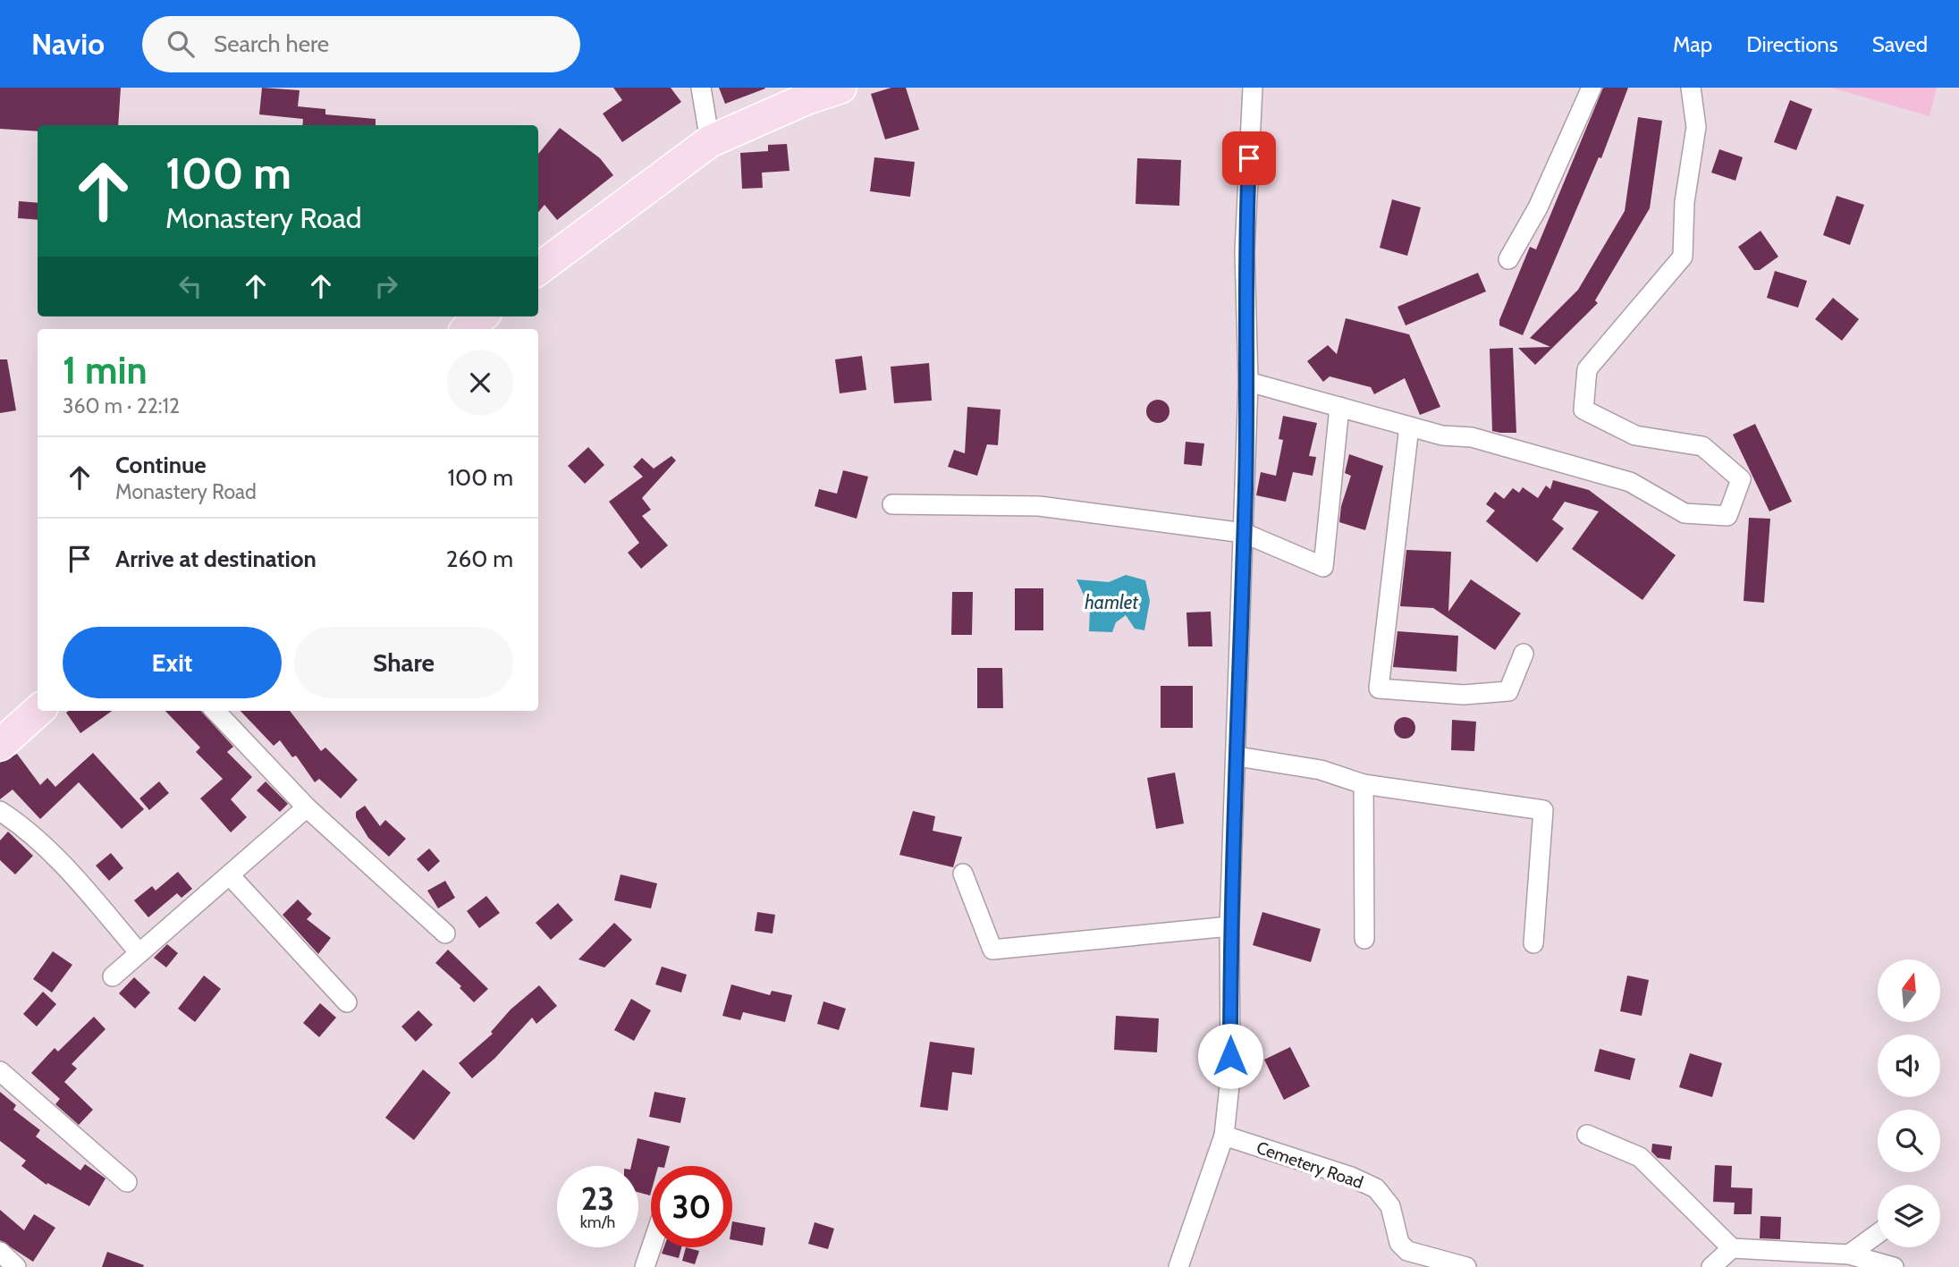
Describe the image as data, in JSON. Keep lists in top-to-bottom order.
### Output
{
  "streets": {
    "street": ["Cemetery Road"]
  },
  "water": ["hamlet"],
  "north": "top",
  "page": {
    "header": "Navio",
    "search": "Search here",
    "nav": ["Map", "Directions", "Saved"],
    "turn": ["100 m", "Monastery Road"],
    "heading": ["1 min", "360 m · 22:12"],
    "list": [
      {
        "name": "Continue",
        "note": "Monastery Road",
        "value": "100 m"
      },
      {
        "name": "Arrive at destination",
        "value": "260 m"
      }
    ],
    "buttons": ["Exit", "Share"],
    "speed": "23 km/h",
    "limit": "30"
  }
}
